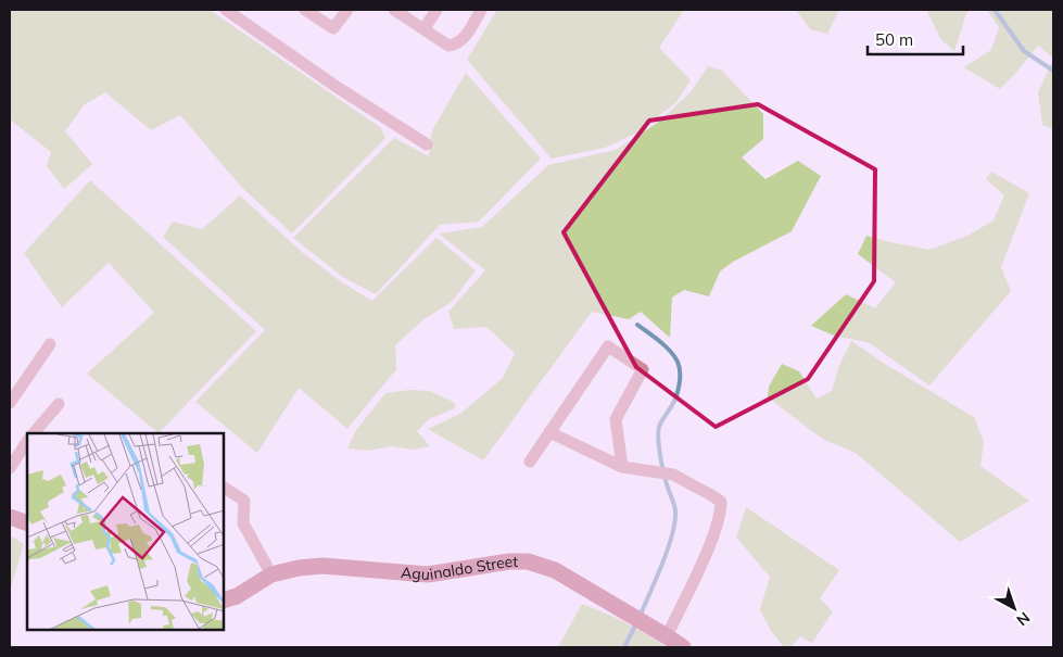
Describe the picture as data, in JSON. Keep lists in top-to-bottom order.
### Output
{
  "streets": {
    "street": ["Aguinaldo Street"]
  },
  "scale_bar": "50 m",
  "north": "bottom right"
}
